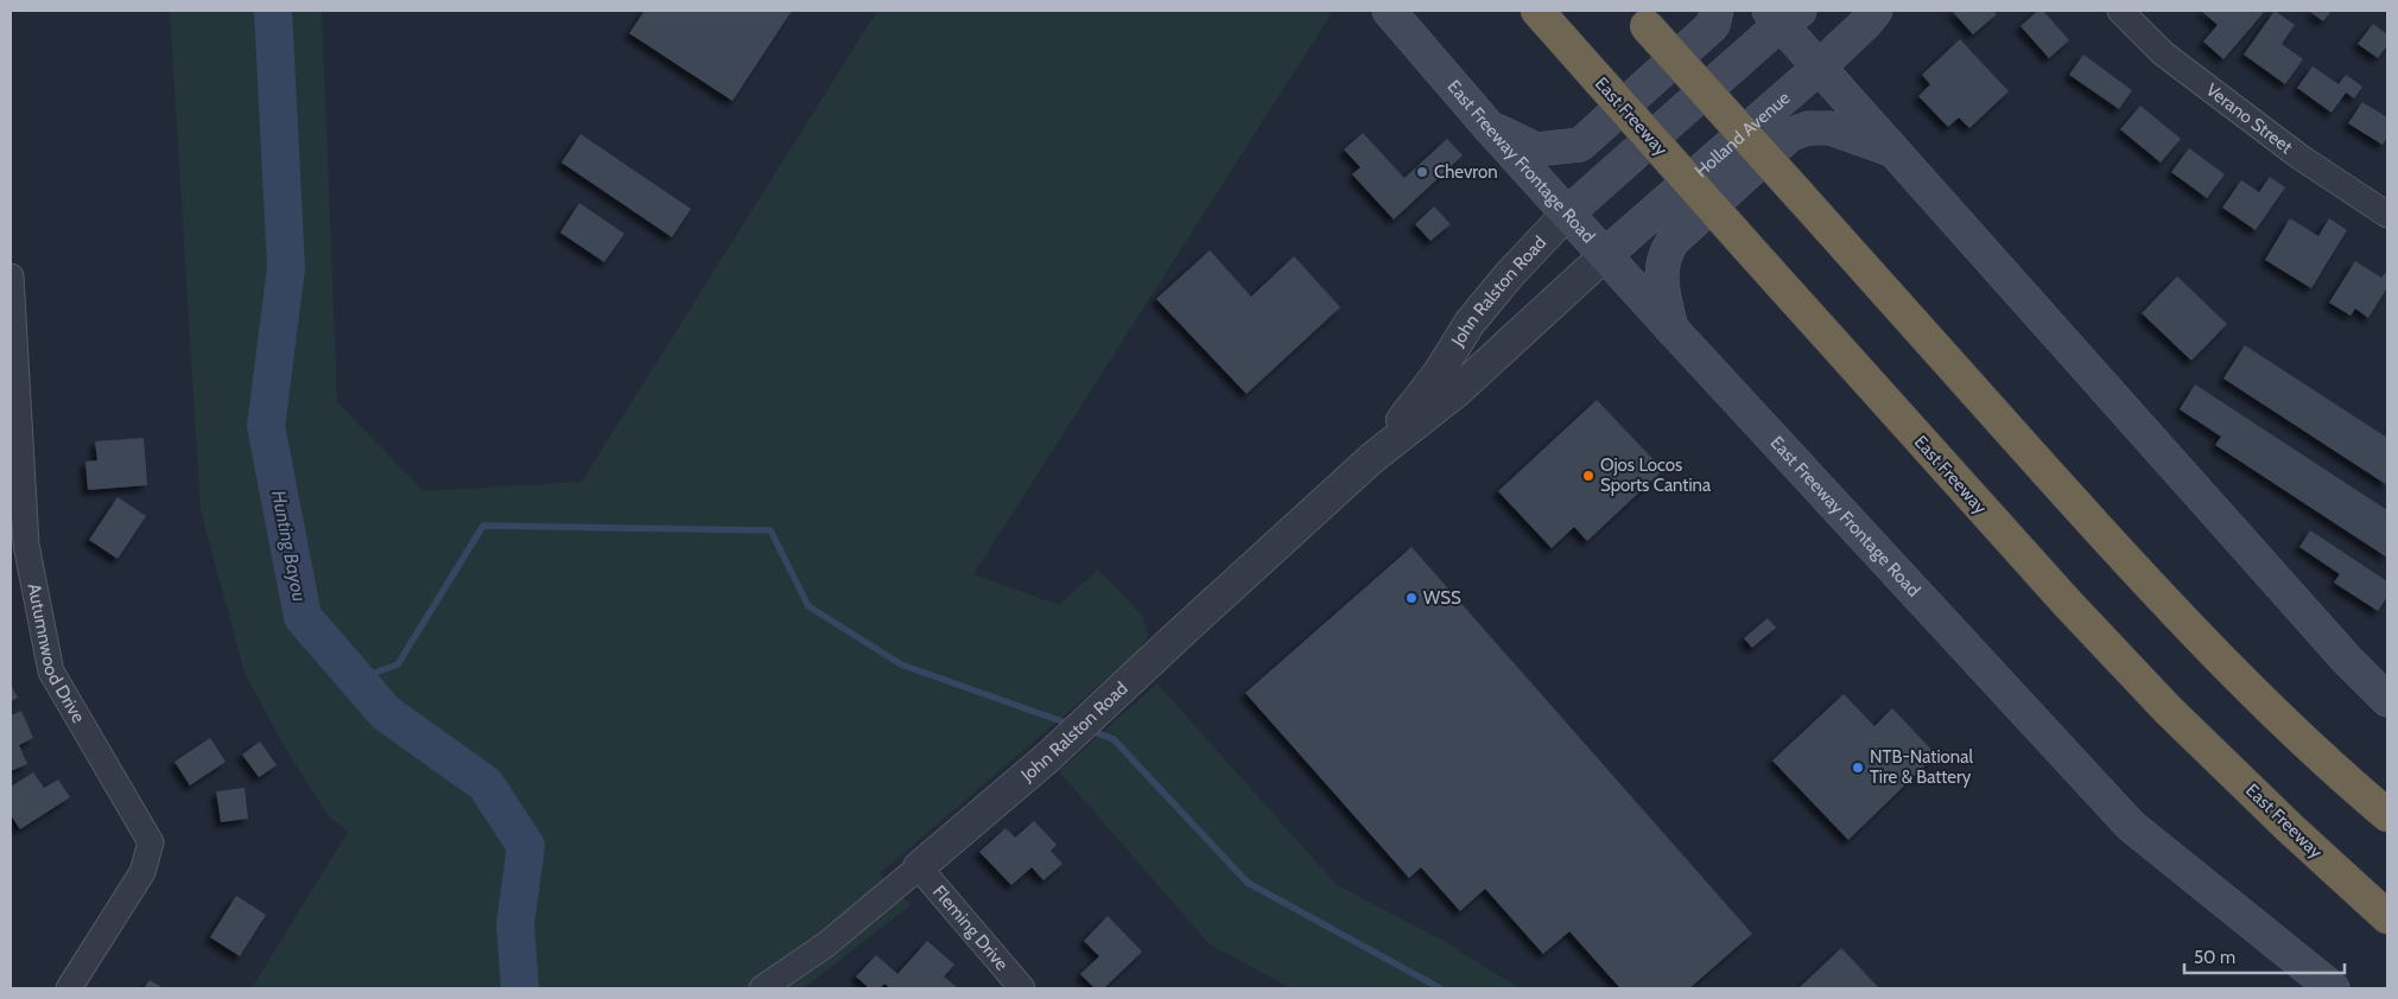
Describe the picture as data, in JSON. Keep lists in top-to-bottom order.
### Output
{
  "streets": {
    "highway": ["East Freeway"],
    "main road": ["Holland Avenue", "East Freeway Frontage Road", "John Ralston Road"],
    "street": ["Verano Street", "Autumnwood Drive", "Fleming Drive"]
  },
  "crossings": [
    ["Holland Avenue", "East Freeway Frontage Road"],
    ["Holland Avenue", "John Ralston Road"],
    ["East Freeway Frontage Road", "John Ralston Road"],
    ["John Ralston Road", "Fleming Drive"]
  ],
  "water": ["Hunting Bayou"],
  "places": [
    "Chevron",
    "Ojos Locos Sports Cantina",
    "WSS",
    "NTB-National Tire & Battery"
  ],
  "scale_bar": "50 m"
}
